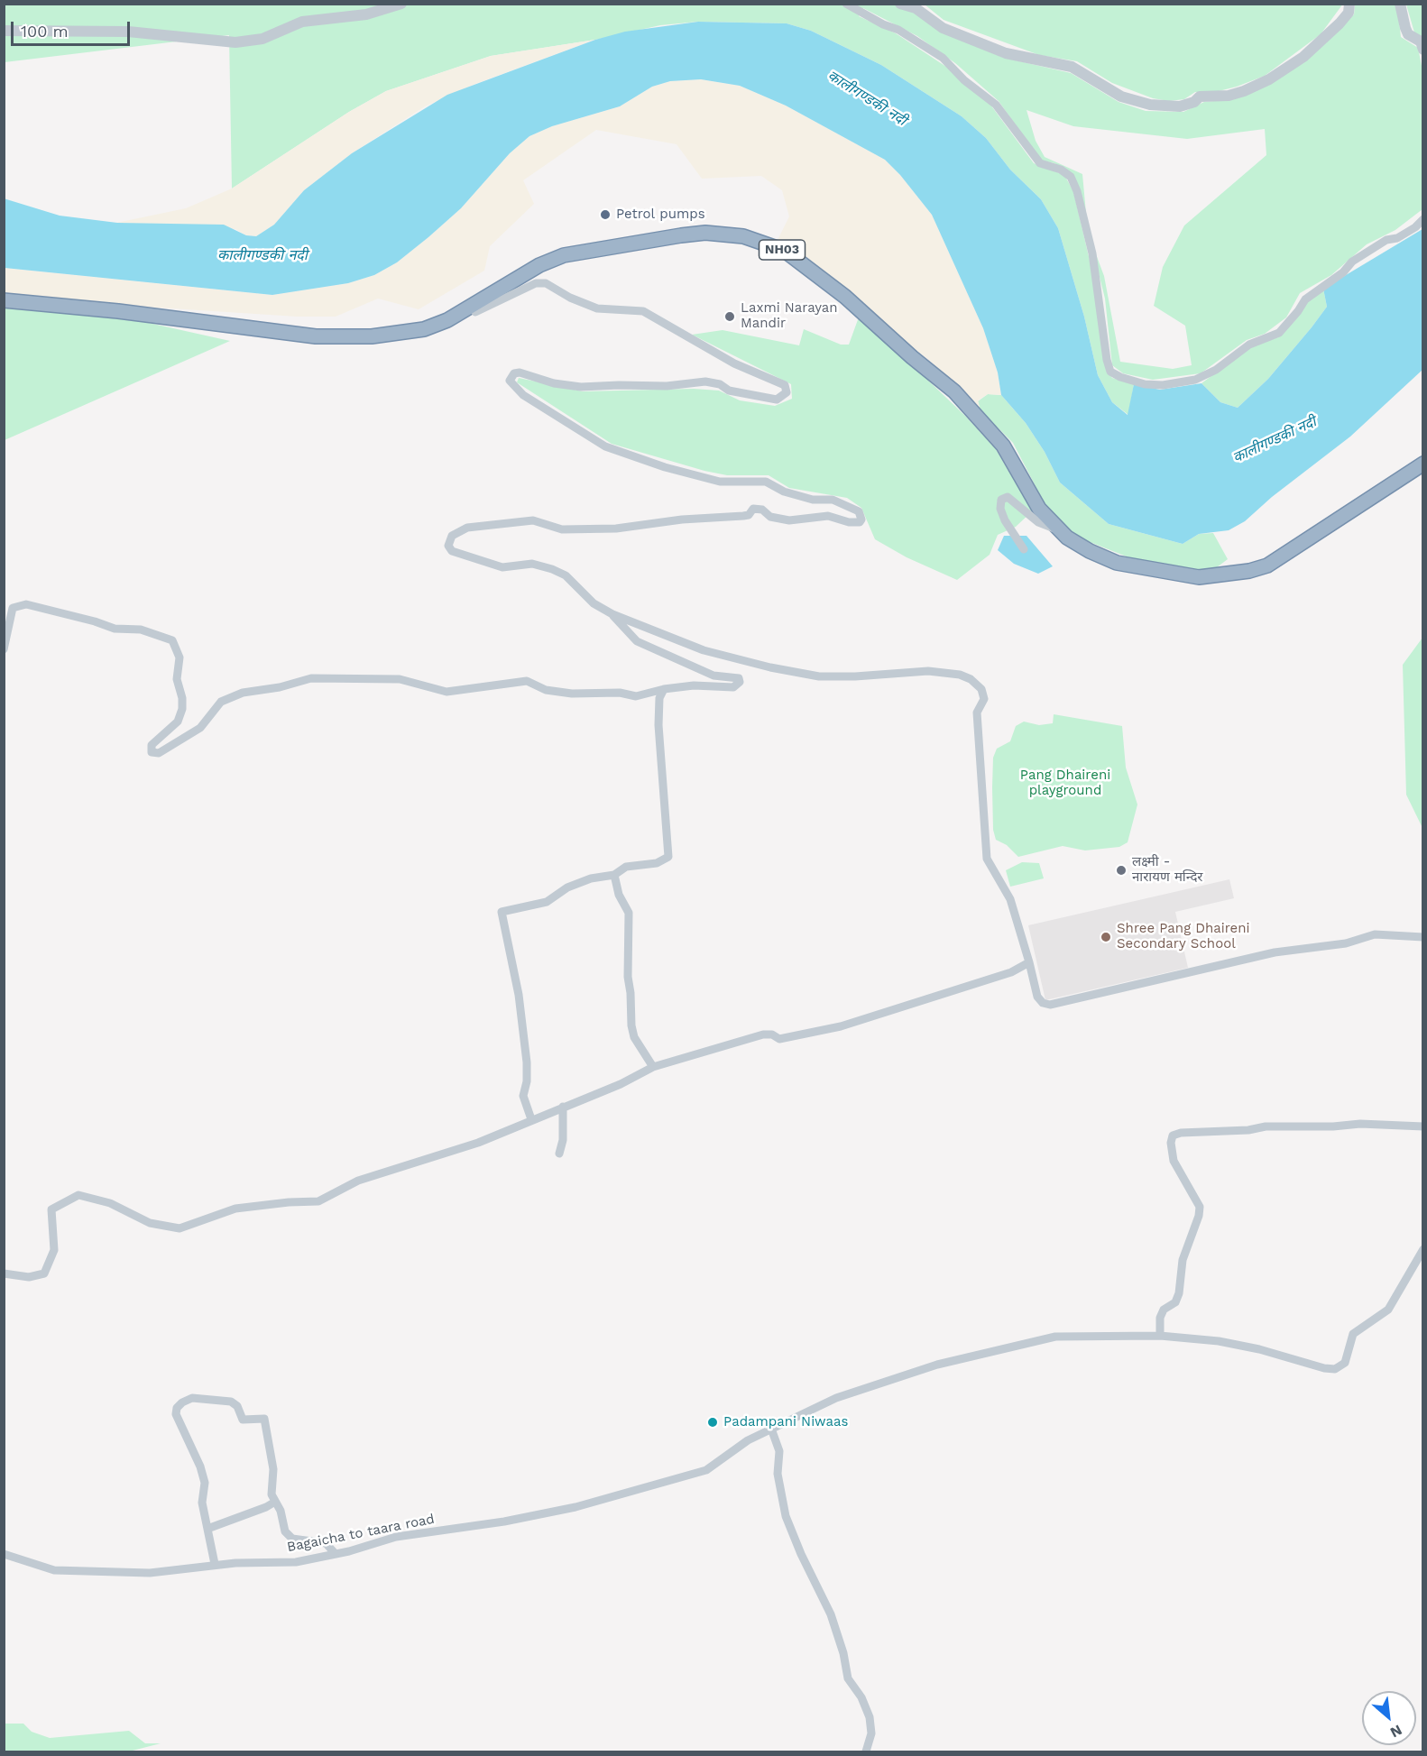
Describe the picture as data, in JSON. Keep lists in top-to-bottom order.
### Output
{
  "streets": {
    "highway": ["NH03"],
    "street": ["Bagaicha to taara road"]
  },
  "water": ["कालीगण्डकी नदी"],
  "parks": ["Pang Dhaireni playground"],
  "places": [
    "Petrol pumps",
    "Laxmi Narayan Mandir",
    "लक्ष्मी - नारायण मन्दिर",
    "Shree Pang Dhaireni Secondary School",
    "Padampani Niwaas"
  ],
  "scale_bar": "100 m",
  "north": "bottom right"
}
